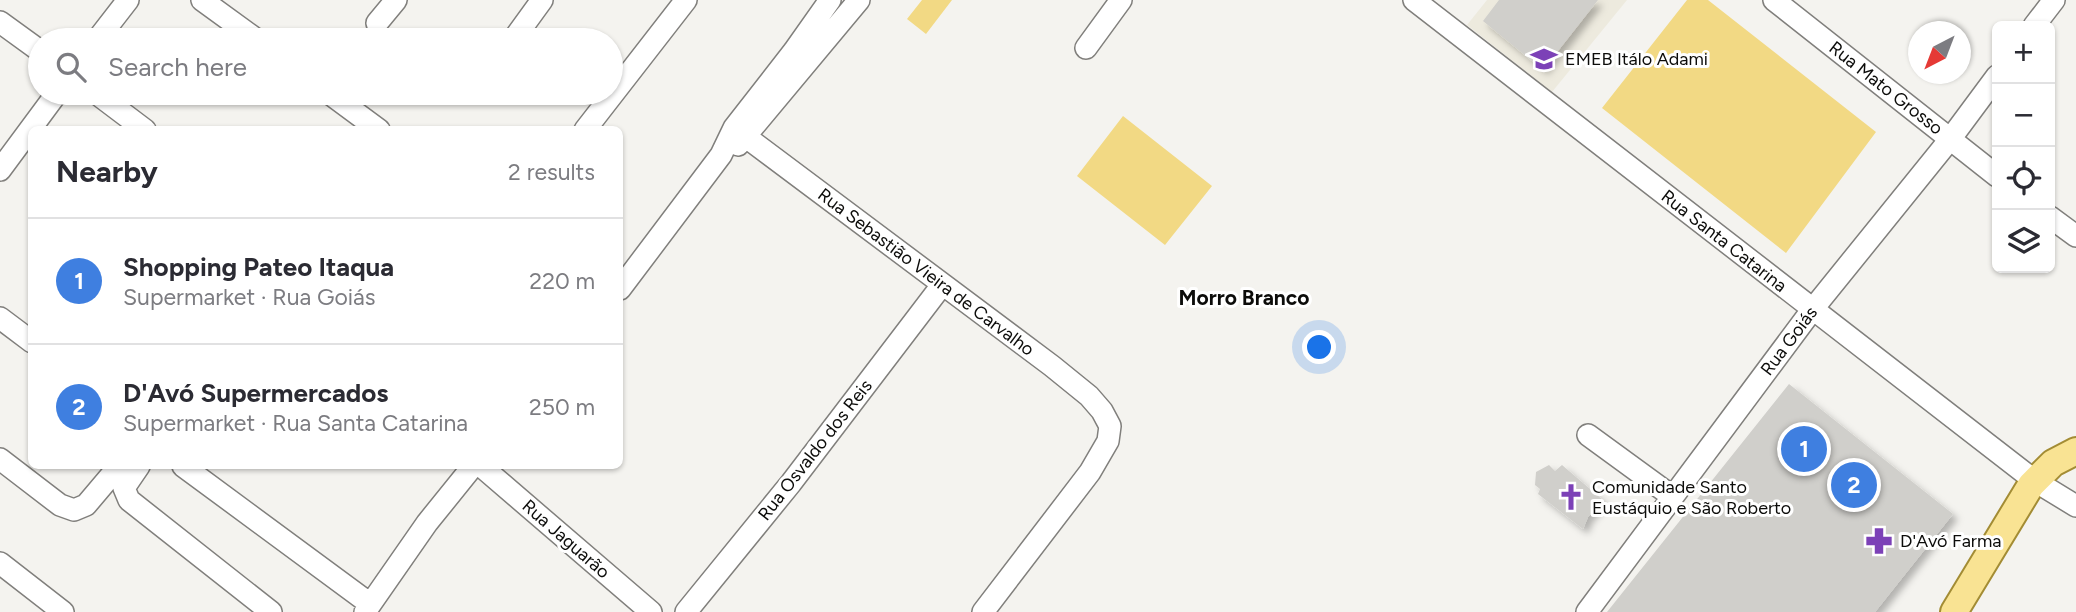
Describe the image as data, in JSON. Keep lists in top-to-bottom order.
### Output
{
  "streets": {
    "street": [
      "Rua Mato Grosso",
      "Rua Santa Catarina",
      "Rua Sebastião Vieira de Carvalho",
      "Rua Goiás",
      "Rua Osvaldo dos Reis",
      "Rua Jaguarão"
    ]
  },
  "crossings": [
    ["Rua Mato Grosso", "Rua Goiás"],
    ["Rua Santa Catarina", "Rua Goiás"],
    ["Rua Sebastião Vieira de Carvalho", "Rua Osvaldo dos Reis"]
  ],
  "districts": ["Morro Branco"],
  "places": {
    "school or university": ["EMEB Itálo Adami"],
    "church": ["Comunidade Santo Eustáquio e São Roberto"],
    "pharmacy": ["D'Avó Farma"]
  },
  "north": "bottom left",
  "page": {
    "map_buttons": ["+", "−"],
    "search": "Search here",
    "heading": ["Nearby", "2 results"],
    "list": [
      {
        "mark": "1",
        "name": "Shopping Pateo Itaqua",
        "note": "Supermarket · Rua Goiás",
        "value": "220 m"
      },
      {
        "mark": "2",
        "name": "D'Avó Supermercados",
        "note": "Supermarket · Rua Santa Catarina",
        "value": "250 m"
      }
    ],
    "pins": ["1", "2"]
  }
}
